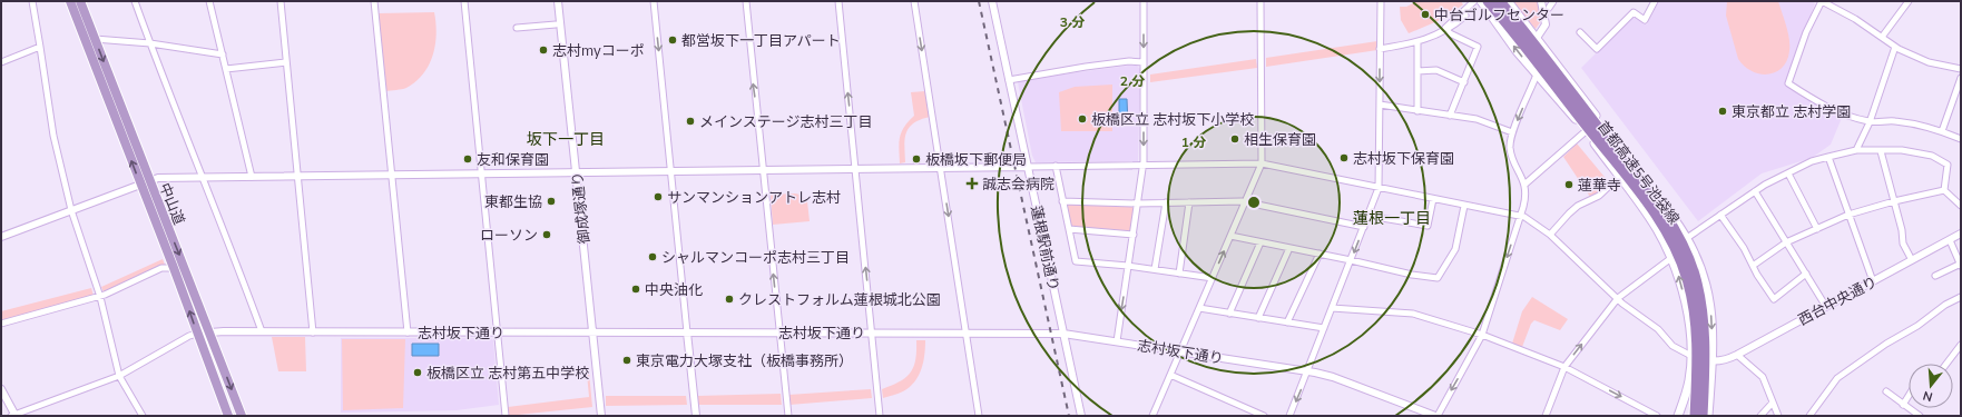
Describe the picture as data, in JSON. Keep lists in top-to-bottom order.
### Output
{
  "streets": {
    "highway": ["首都高速5号池袋線", "中山道"],
    "street": [
      "御成塚通り",
      "蓮根駅前通り",
      "西台中央通り",
      "志村坂下通り"
    ]
  },
  "crossings": [
    ["中山道", "志村坂下通り"],
    ["御成塚通り", "志村坂下通り"],
    ["蓮根駅前通り", "志村坂下通り"]
  ],
  "districts": ["坂下一丁目", "蓮根一丁目"],
  "places": {
    "other": [
      "中台ゴルフセンター",
      "都営坂下一丁目アパート",
      "志村myコーポ",
      "東京都立 志村学園",
      "板橋区立 志村坂下小学校",
      "メインステージ志村三丁目",
      "相生保育園",
      "志村坂下保育園",
      "友和保育園",
      "板橋坂下郵便局",
      "蓮華寺",
      "サンマンションアトレ志村",
      "東都生協",
      "ローソン",
      "シャルマンコーポ志村三丁目",
      "中央油化",
      "クレストフォルム蓮根城北公園",
      "東京電力大塚支社（板橋事務所）",
      "板橋区立 志村第五中学校"
    ],
    "health": ["誠志会病院"]
  },
  "north": "bottom",
  "rings": ["3 分", "2 分", "1 分"]
}
